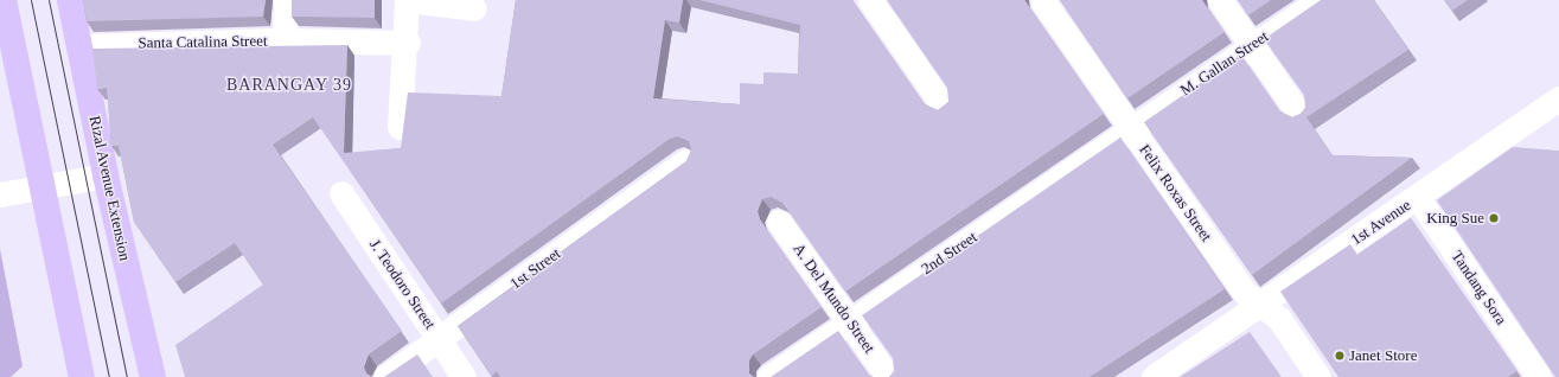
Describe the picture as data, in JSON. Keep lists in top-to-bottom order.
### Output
{
  "streets": {
    "main road": ["Rizal Avenue Extension"],
    "street": [
      "Santa Catalina Street",
      "M. Gallan Street",
      "Felix Roxas Street",
      "1st Avenue",
      "2nd Street",
      "1st Street",
      "J. Teodoro Street",
      "Tandang Sora",
      "A. Del Mundo Street"
    ]
  },
  "crossings": [
    ["Santa Catalina Street", "Rizal Avenue Extension"],
    ["M. Gallan Street", "Felix Roxas Street"],
    ["M. Gallan Street", "2nd Street"],
    ["Felix Roxas Street", "1st Avenue"],
    ["Felix Roxas Street", "2nd Street"],
    ["1st Avenue", "Tandang Sora"],
    ["2nd Street", "A. Del Mundo Street"],
    ["1st Street", "J. Teodoro Street"]
  ],
  "districts": ["BARANGAY 39"],
  "places": ["King Sue", "Janet Store"]
}
